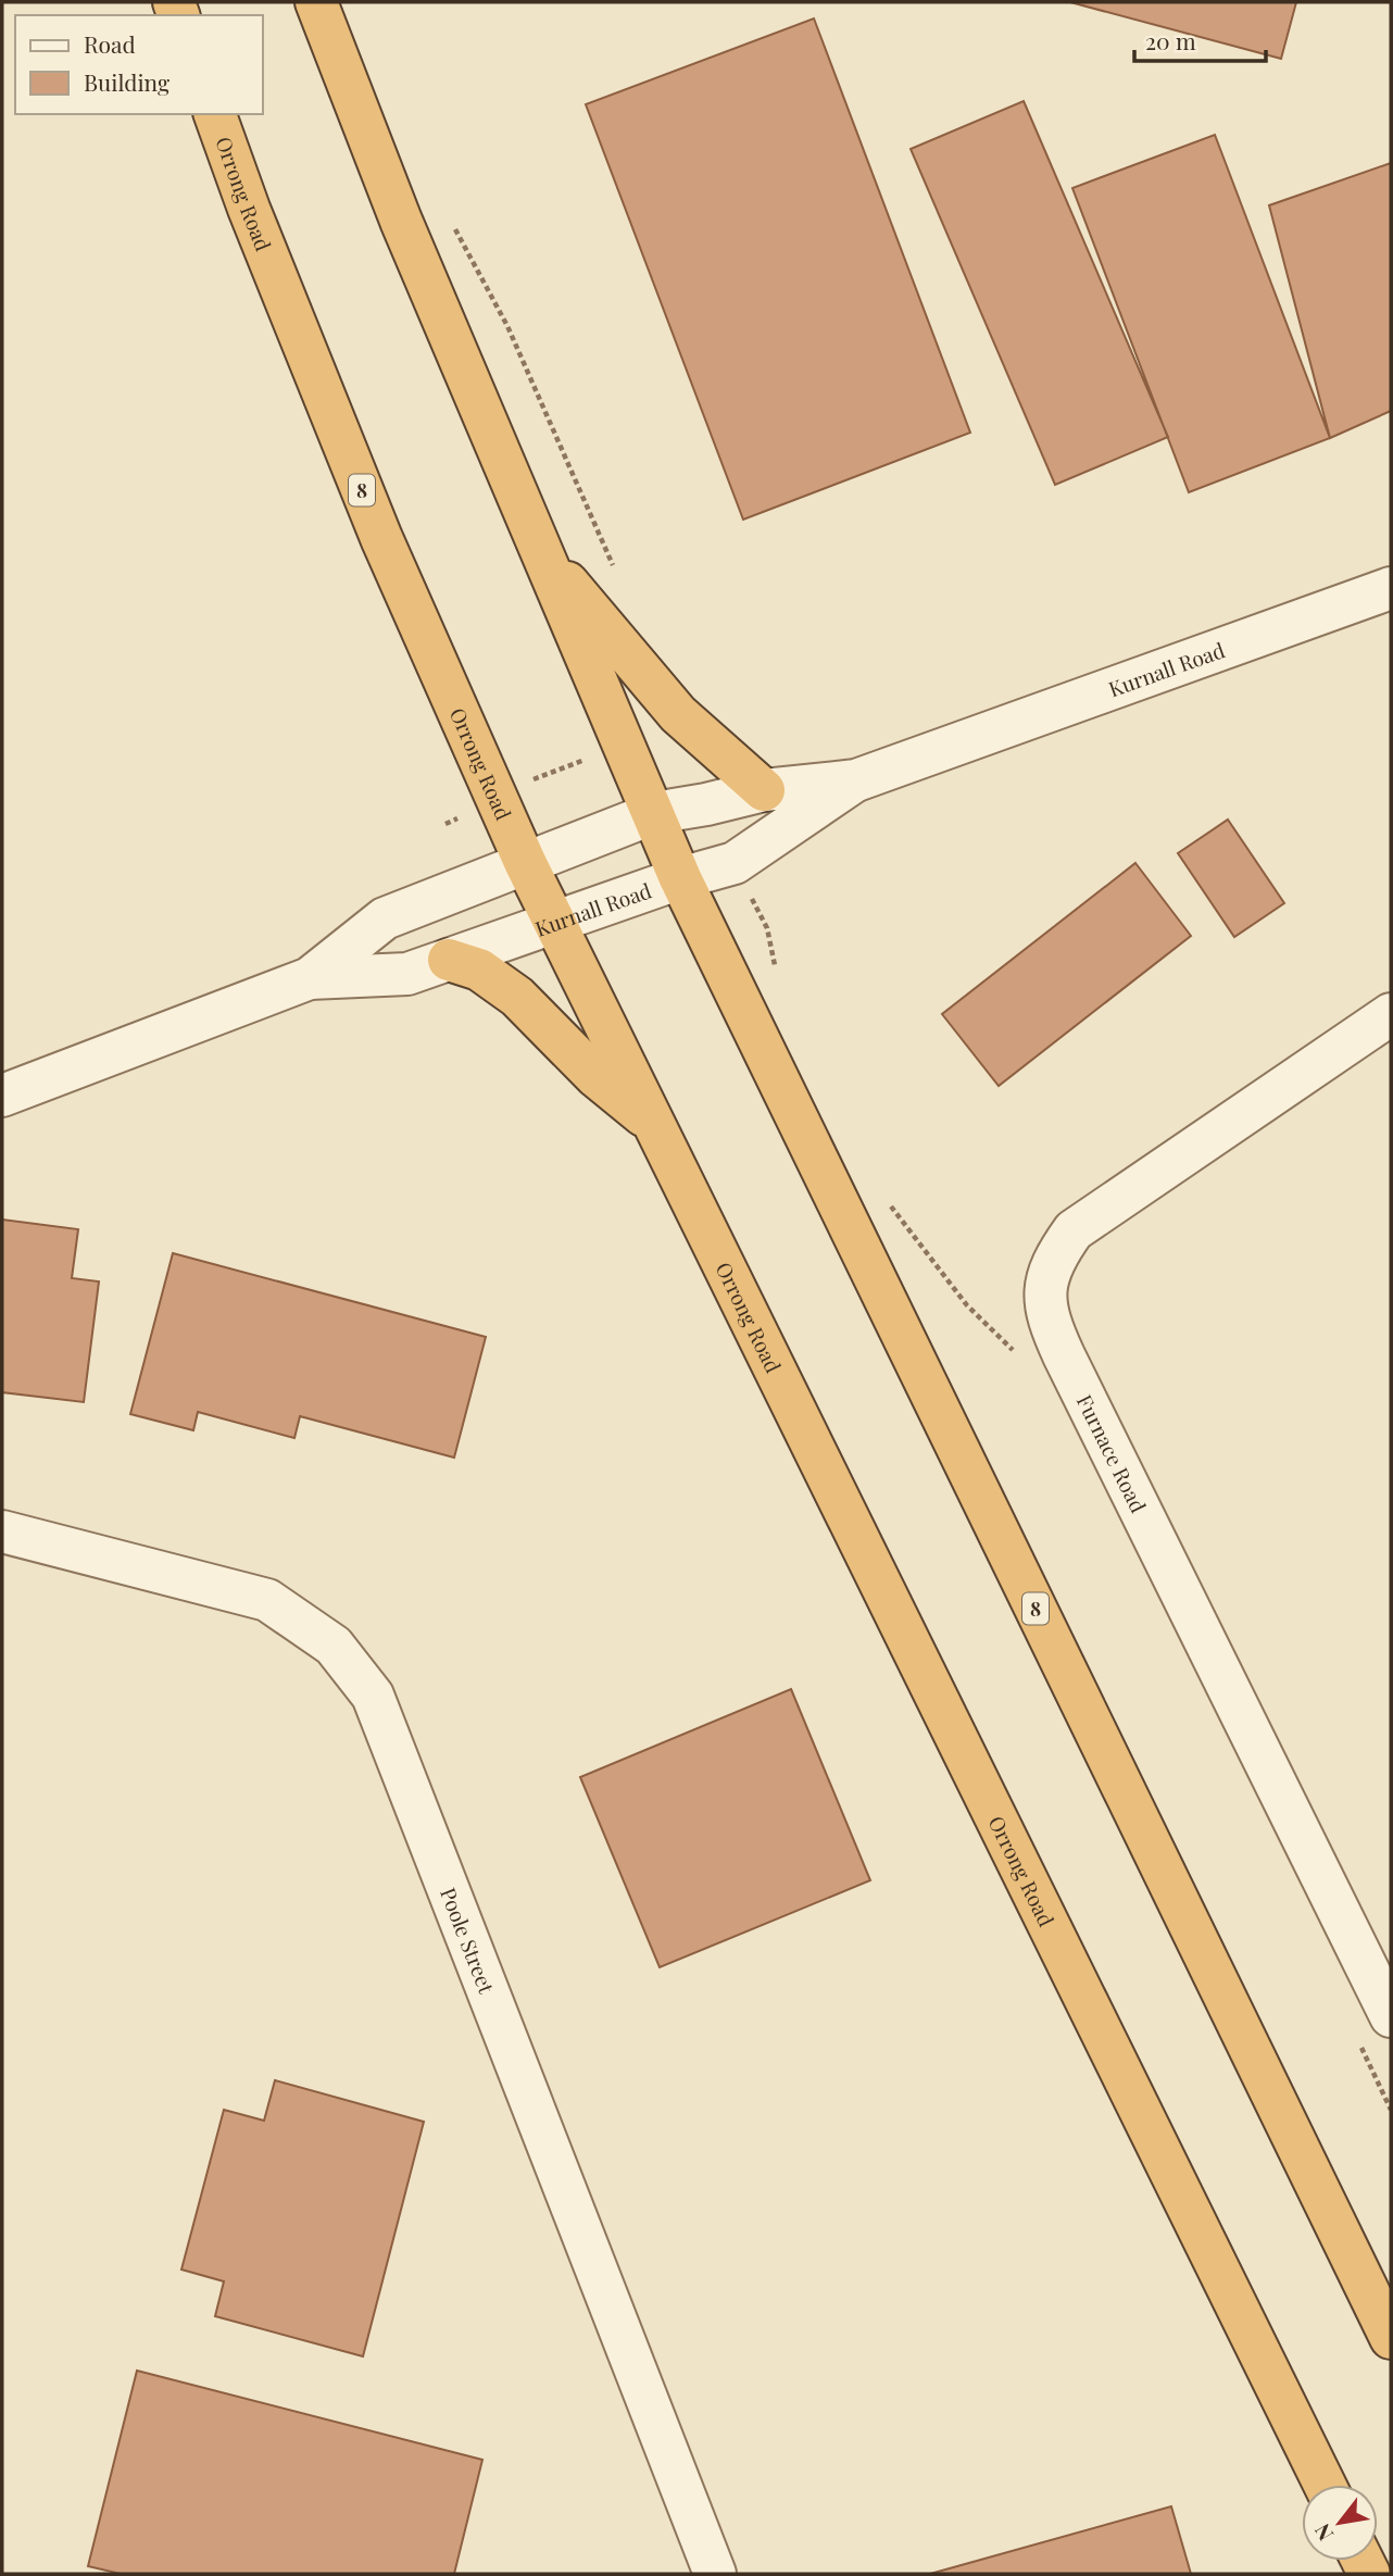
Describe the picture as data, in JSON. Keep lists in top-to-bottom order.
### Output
{
  "streets": {
    "highway": ["Orrong Road", "8"],
    "street": ["Kurnall Road", "Furnace Road", "Poole Street"]
  },
  "crossings": [
    ["Orrong Road", "Kurnall Road"],
    ["8", "Kurnall Road"]
  ],
  "legend": ["Road", "Building"],
  "scale_bar": "20 m",
  "north": "bottom left"
}
